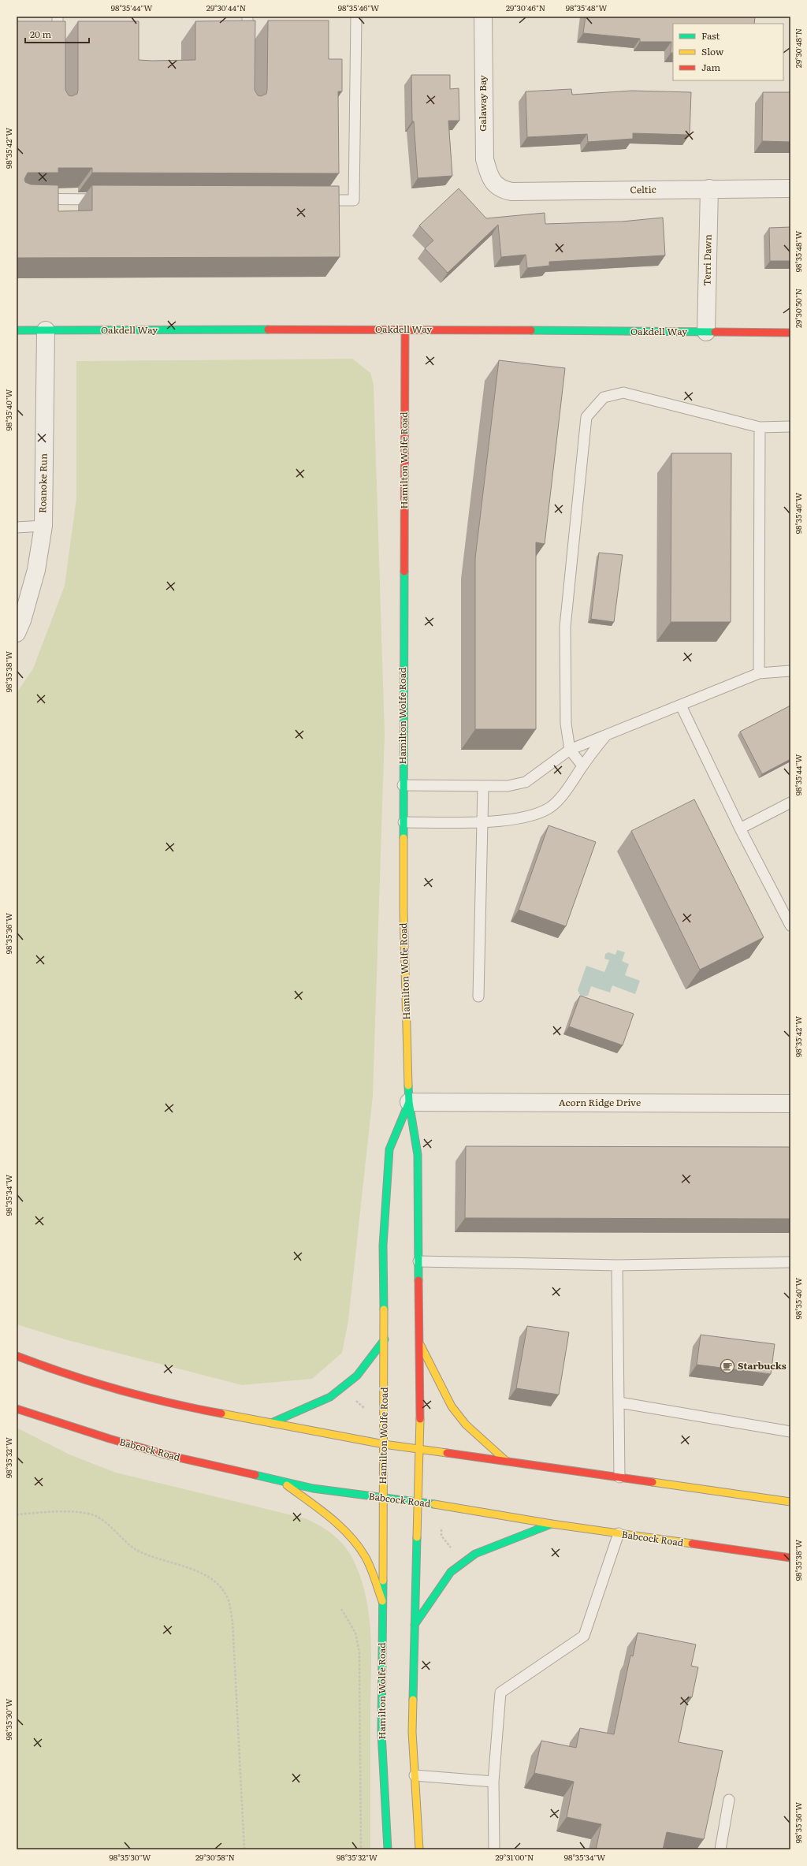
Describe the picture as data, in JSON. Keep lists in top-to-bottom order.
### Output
{
  "streets": {
    "street": [
      "Galaway Bay",
      "Celtic",
      "Terri Dawn",
      "Oakdell Way",
      "Hamilton Wolfe Road",
      "Roanoke Run",
      "Acorn Ridge Drive",
      "Babcock Road"
    ]
  },
  "crossings": [
    ["Galaway Bay", "Celtic"],
    ["Celtic", "Terri Dawn"],
    ["Terri Dawn", "Oakdell Way"],
    ["Oakdell Way", "Hamilton Wolfe Road"],
    ["Oakdell Way", "Roanoke Run"],
    ["Hamilton Wolfe Road", "Acorn Ridge Drive"],
    ["Hamilton Wolfe Road", "Babcock Road"]
  ],
  "places": {
    "cafe": ["Starbucks"]
  },
  "legend": ["Fast", "Slow", "Jam"],
  "scale_bar": "20 m",
  "coordinates": [
    "98°35'44\"W",
    "29°30'44\"N",
    "98°35'46\"W",
    "29°30'46\"N",
    "98°35'48\"W",
    "29°30'48\"N",
    "98°35'42\"W",
    "29°30'50\"N",
    "98°35'40\"W",
    "98°35'38\"W",
    "98°35'36\"W",
    "98°35'34\"W",
    "98°35'32\"W",
    "98°35'30\"W",
    "29°30'58\"N",
    "29°31'00\"N"
  ]
}
